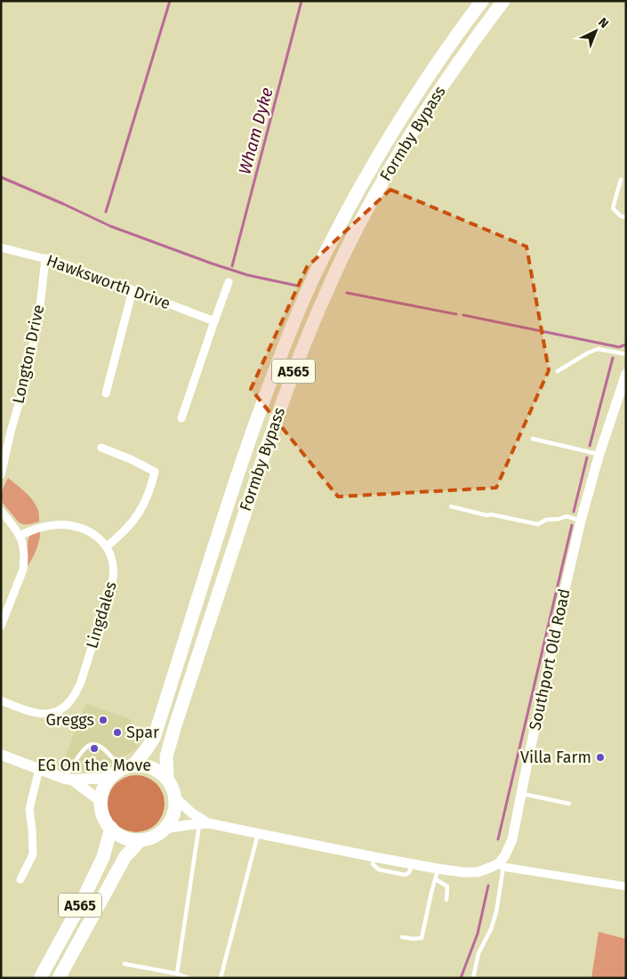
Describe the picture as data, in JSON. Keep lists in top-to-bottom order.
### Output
{
  "streets": {
    "highway": ["Formby Bypass", "A565"],
    "street": [
      "Hawksworth Drive",
      "Longton Drive",
      "Lingdales",
      "Southport Old Road"
    ]
  },
  "crossings": [
    ["Formby Bypass", "A565"],
    ["Hawksworth Drive", "Longton Drive"]
  ],
  "water": ["Wham Dyke"],
  "places": [
    "Greggs",
    "Spar",
    "EG On the Move",
    "Villa Farm"
  ],
  "north": "top right"
}
